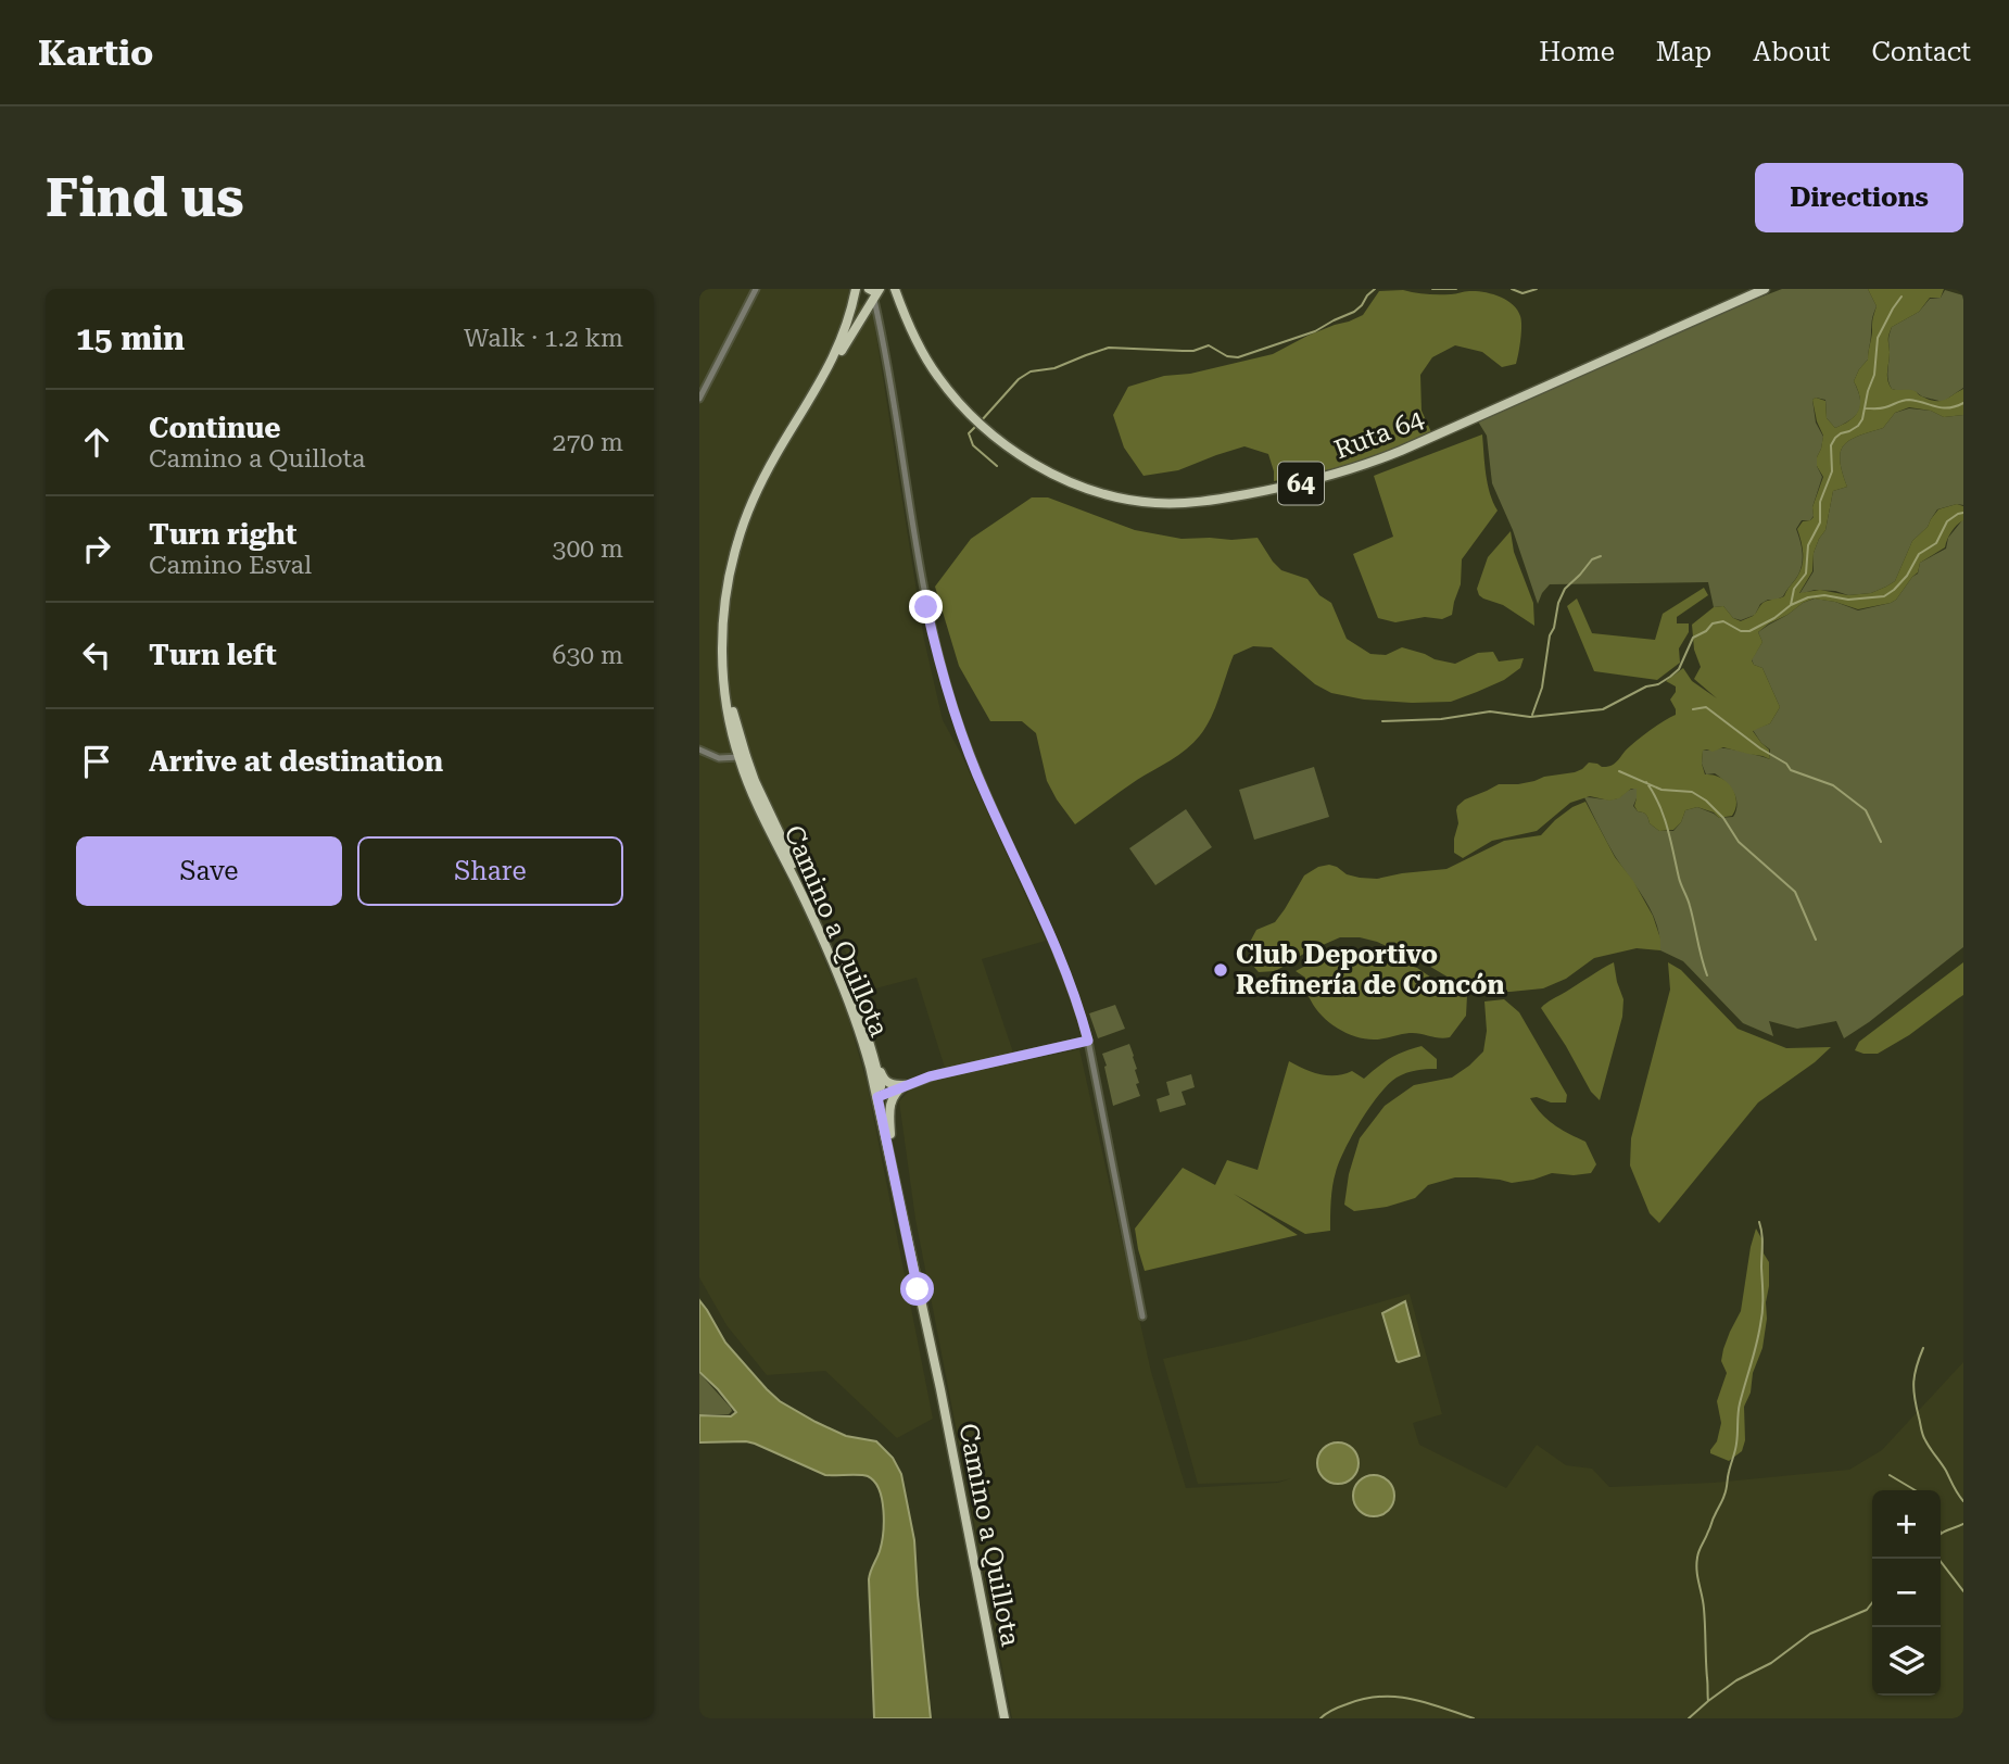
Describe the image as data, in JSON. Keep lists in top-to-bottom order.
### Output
{
  "streets": {
    "main road": ["Ruta 64", "64", "Camino a Quillota"]
  },
  "places": ["Club Deportivo Refinería de Concón"],
  "page": {
    "header": "Kartio",
    "nav": [
      "Home",
      "Map",
      "About",
      "Contact"
    ],
    "buttons": [
      "Directions",
      ["Save", "Share"]
    ],
    "title": "Find us",
    "heading": ["15 min", "Walk · 1.2 km"],
    "list": [
      ["Continue", "Camino a Quillota", "270 m"],
      ["Turn right", "Camino Esval", "300 m"],
      ["Turn left", "630 m"],
      "Arrive at destination"
    ],
    "map_buttons": ["+", "−"]
  }
}
